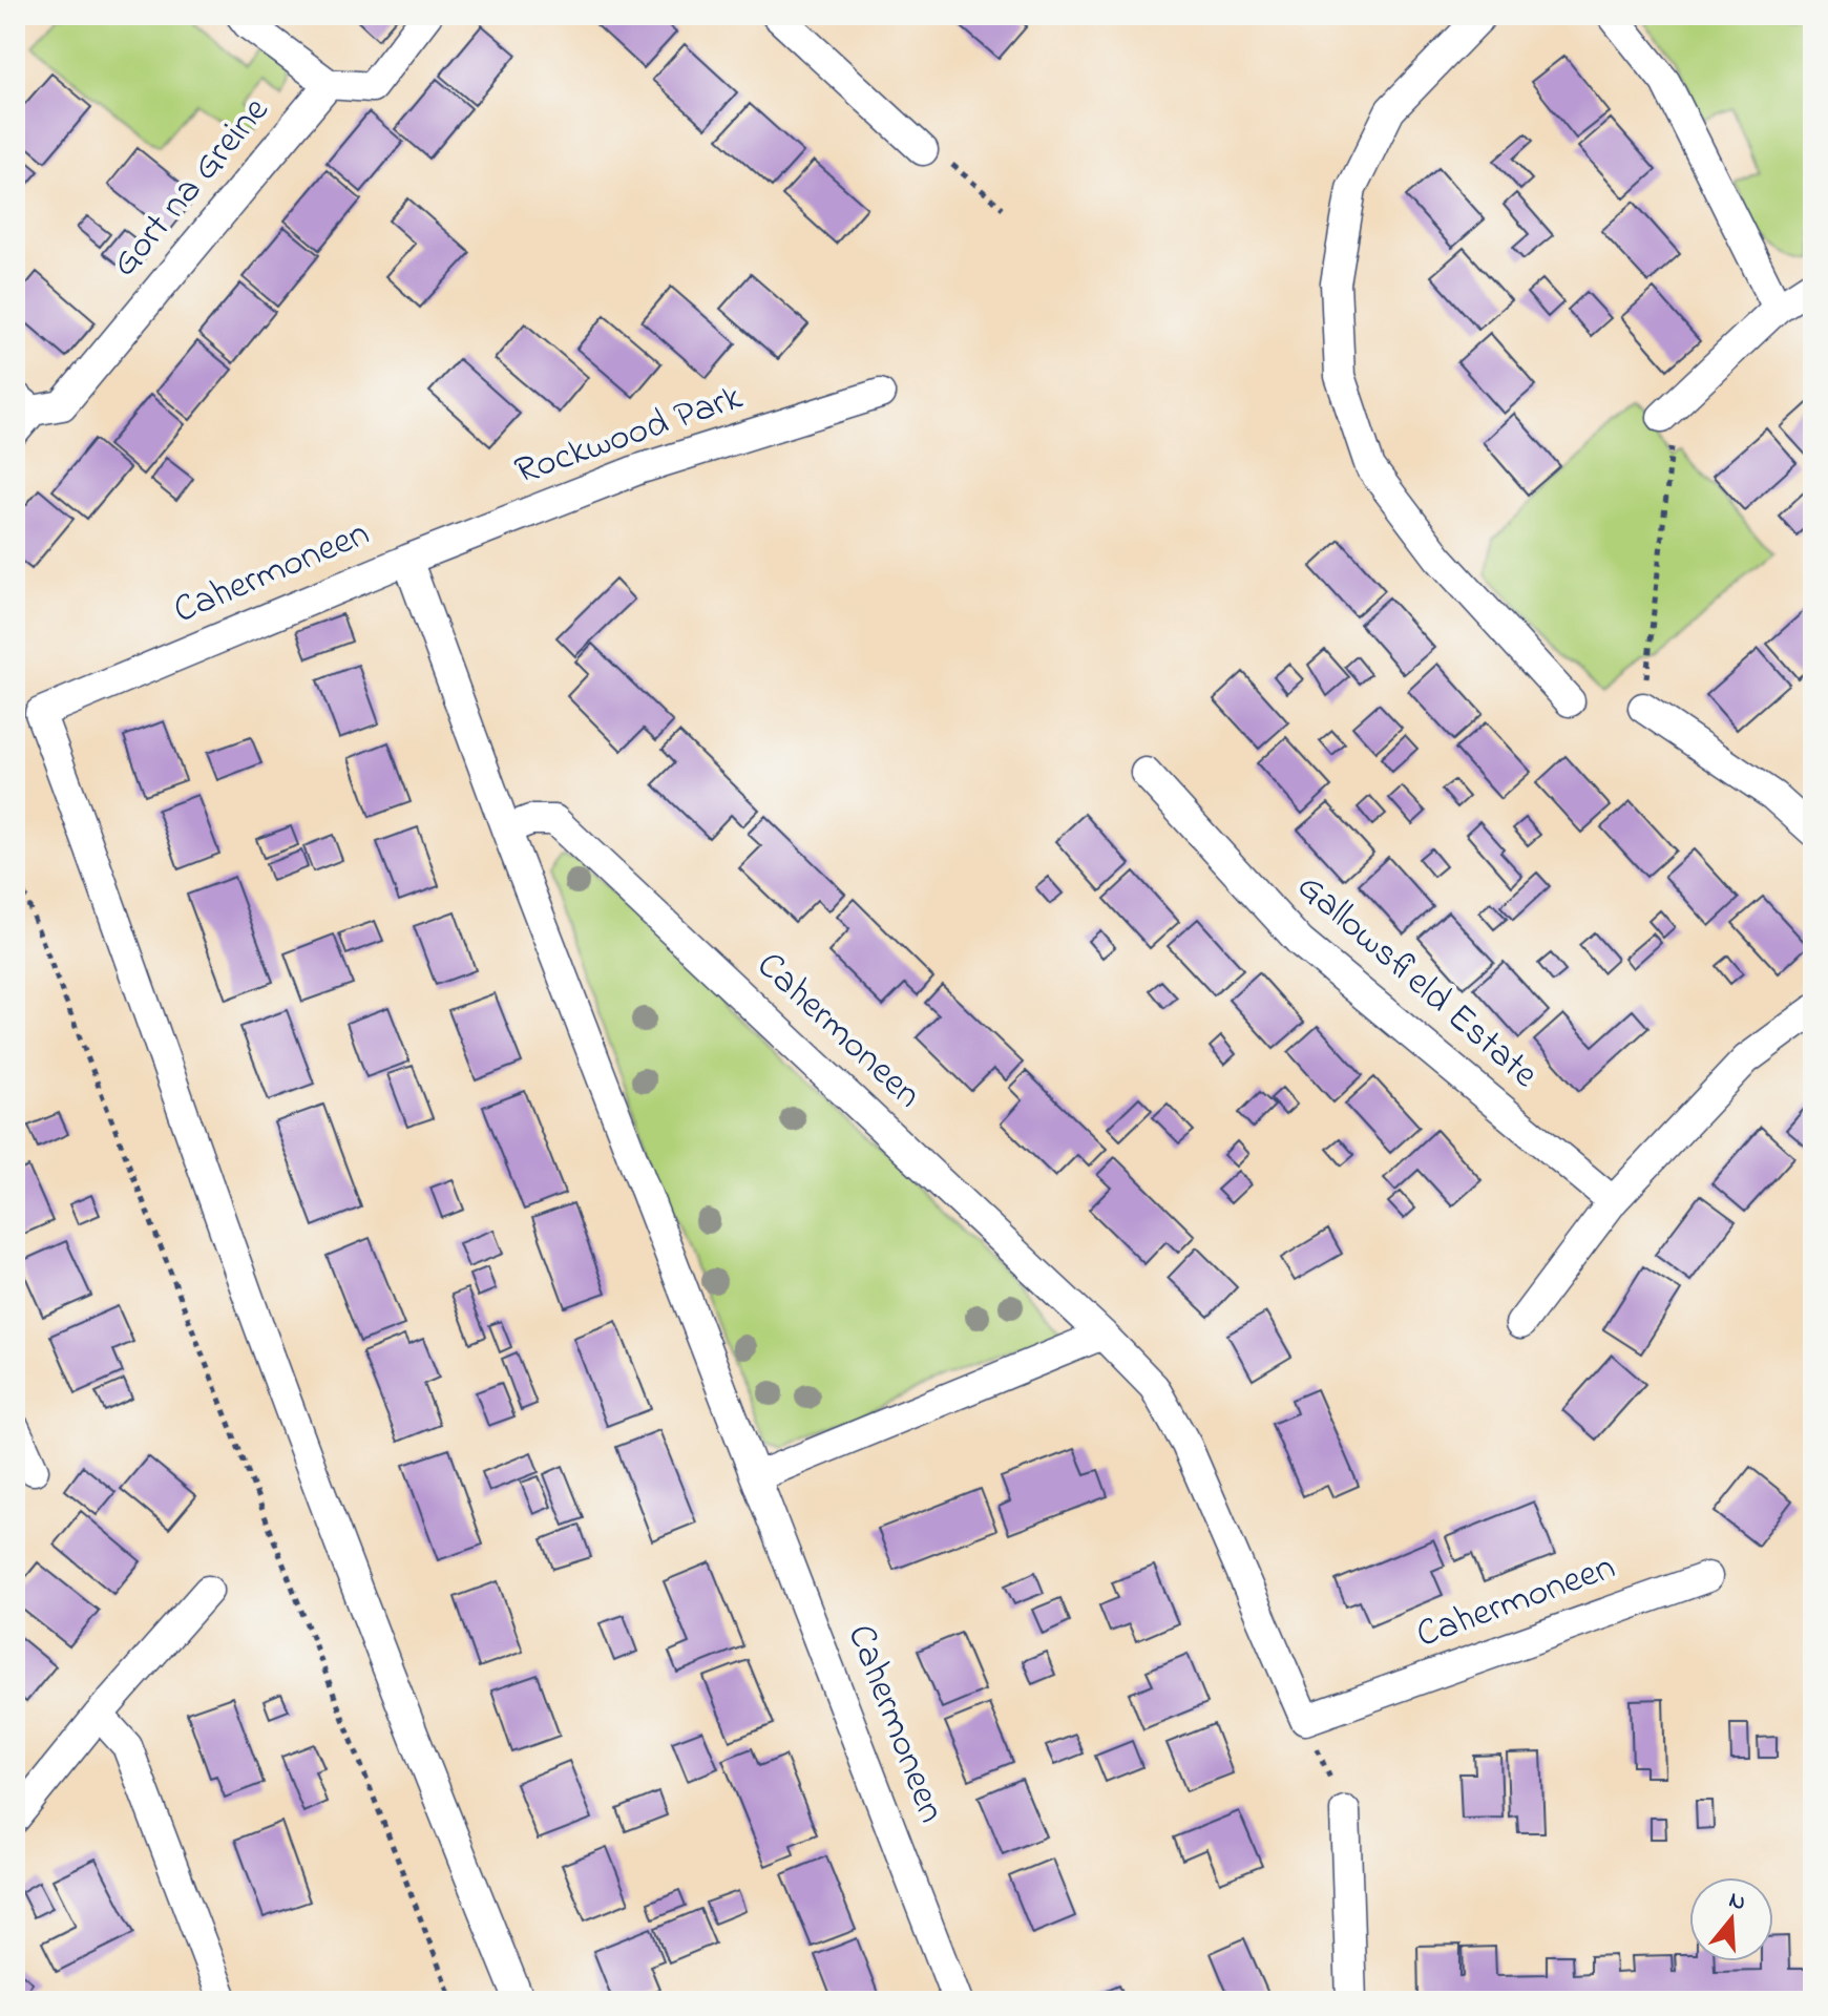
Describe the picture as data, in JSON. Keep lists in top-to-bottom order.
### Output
{
  "streets": {
    "street": [
      "Gort na Greine",
      "Rockwood Park",
      "Cahermoneen",
      "Gallowsfield Estate"
    ]
  },
  "crossings": [
    ["Rockwood Park", "Cahermoneen"]
  ],
  "north": "top"
}
